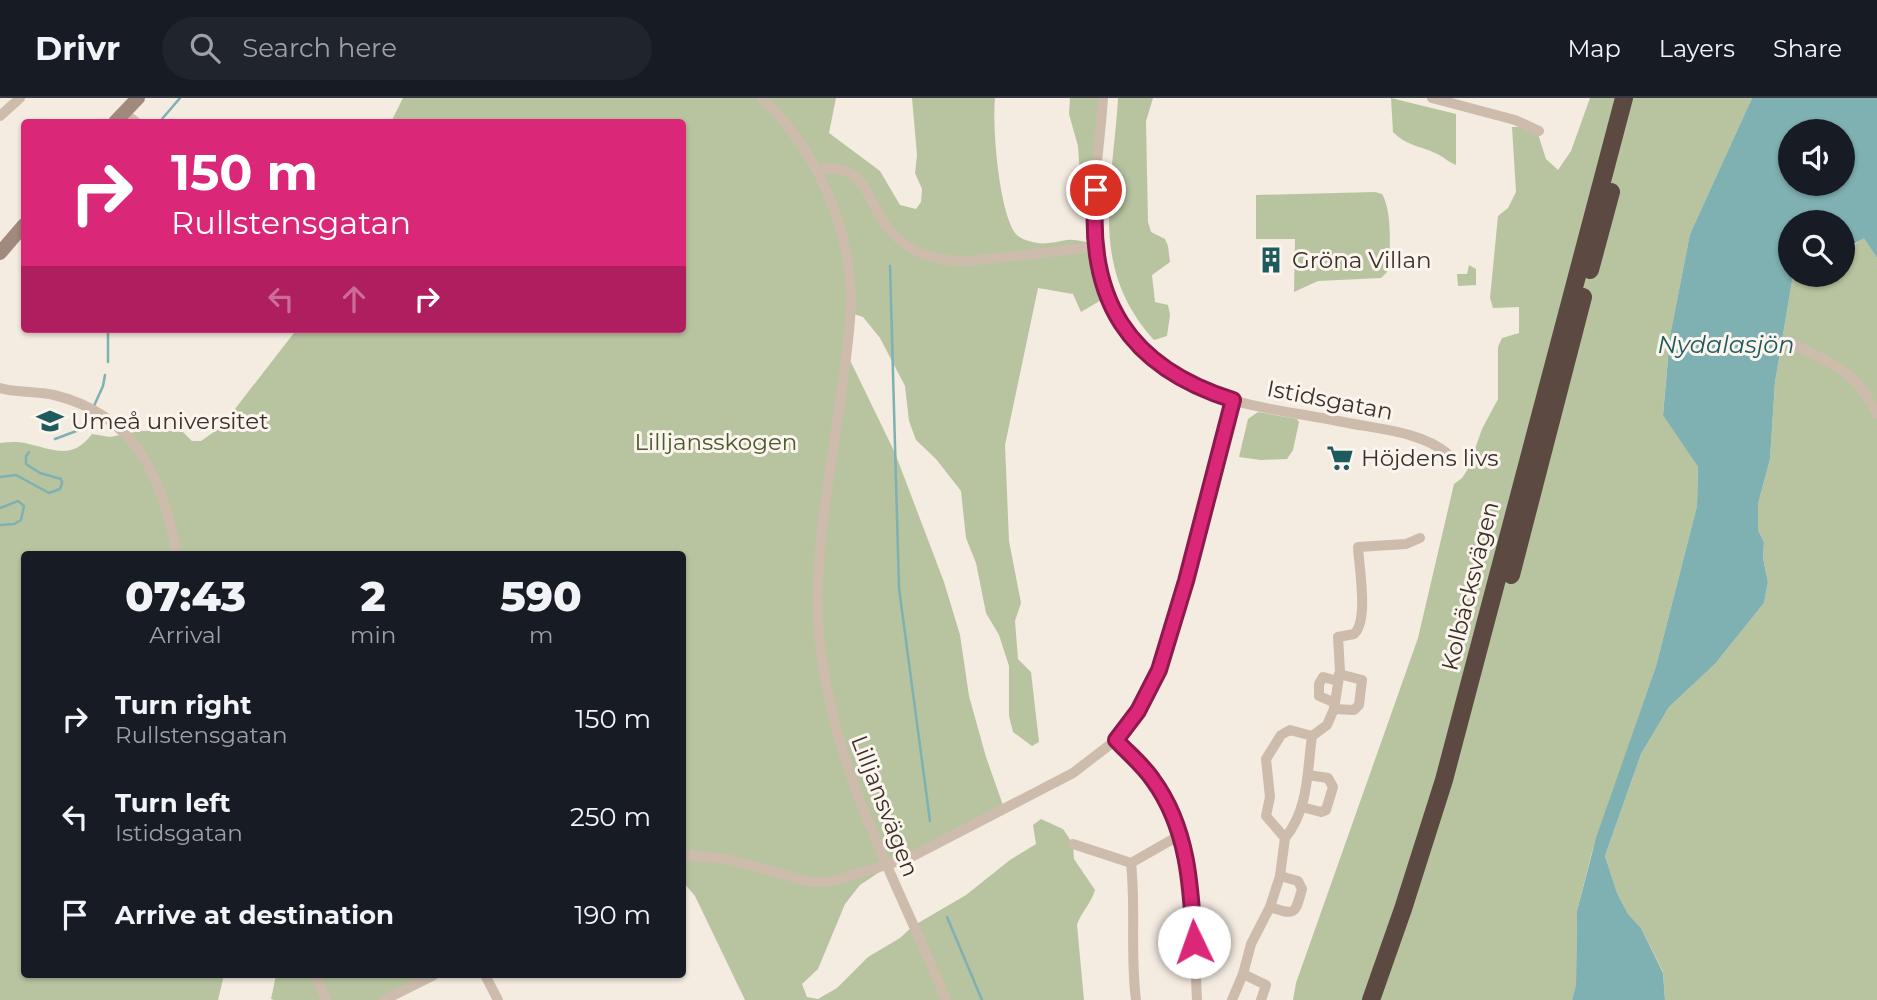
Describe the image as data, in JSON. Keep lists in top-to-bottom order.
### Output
{
  "streets": {
    "highway": ["Kolbäcksvägen"],
    "street": ["Istidsgatan", "Lilljansvägen"]
  },
  "water": ["Nydalasjön"],
  "parks": ["Lilljansskogen"],
  "places": {
    "building": ["Gröna Villan"],
    "school or university": ["Umeå universitet"],
    "supermarket": ["Höjdens livs"]
  },
  "page": {
    "header": "Drivr",
    "search": "Search here",
    "nav": ["Map", "Layers", "Share"],
    "turn": ["150 m", "Rullstensgatan"],
    "eta": [
      "07:43",
      "Arrival",
      "2",
      "min",
      "590",
      "m"
    ],
    "list": [
      {
        "name": "Turn right",
        "note": "Rullstensgatan",
        "value": "150 m"
      },
      {
        "name": "Turn left",
        "note": "Istidsgatan",
        "value": "250 m"
      },
      {
        "name": "Arrive at destination",
        "value": "190 m"
      }
    ]
  }
}
